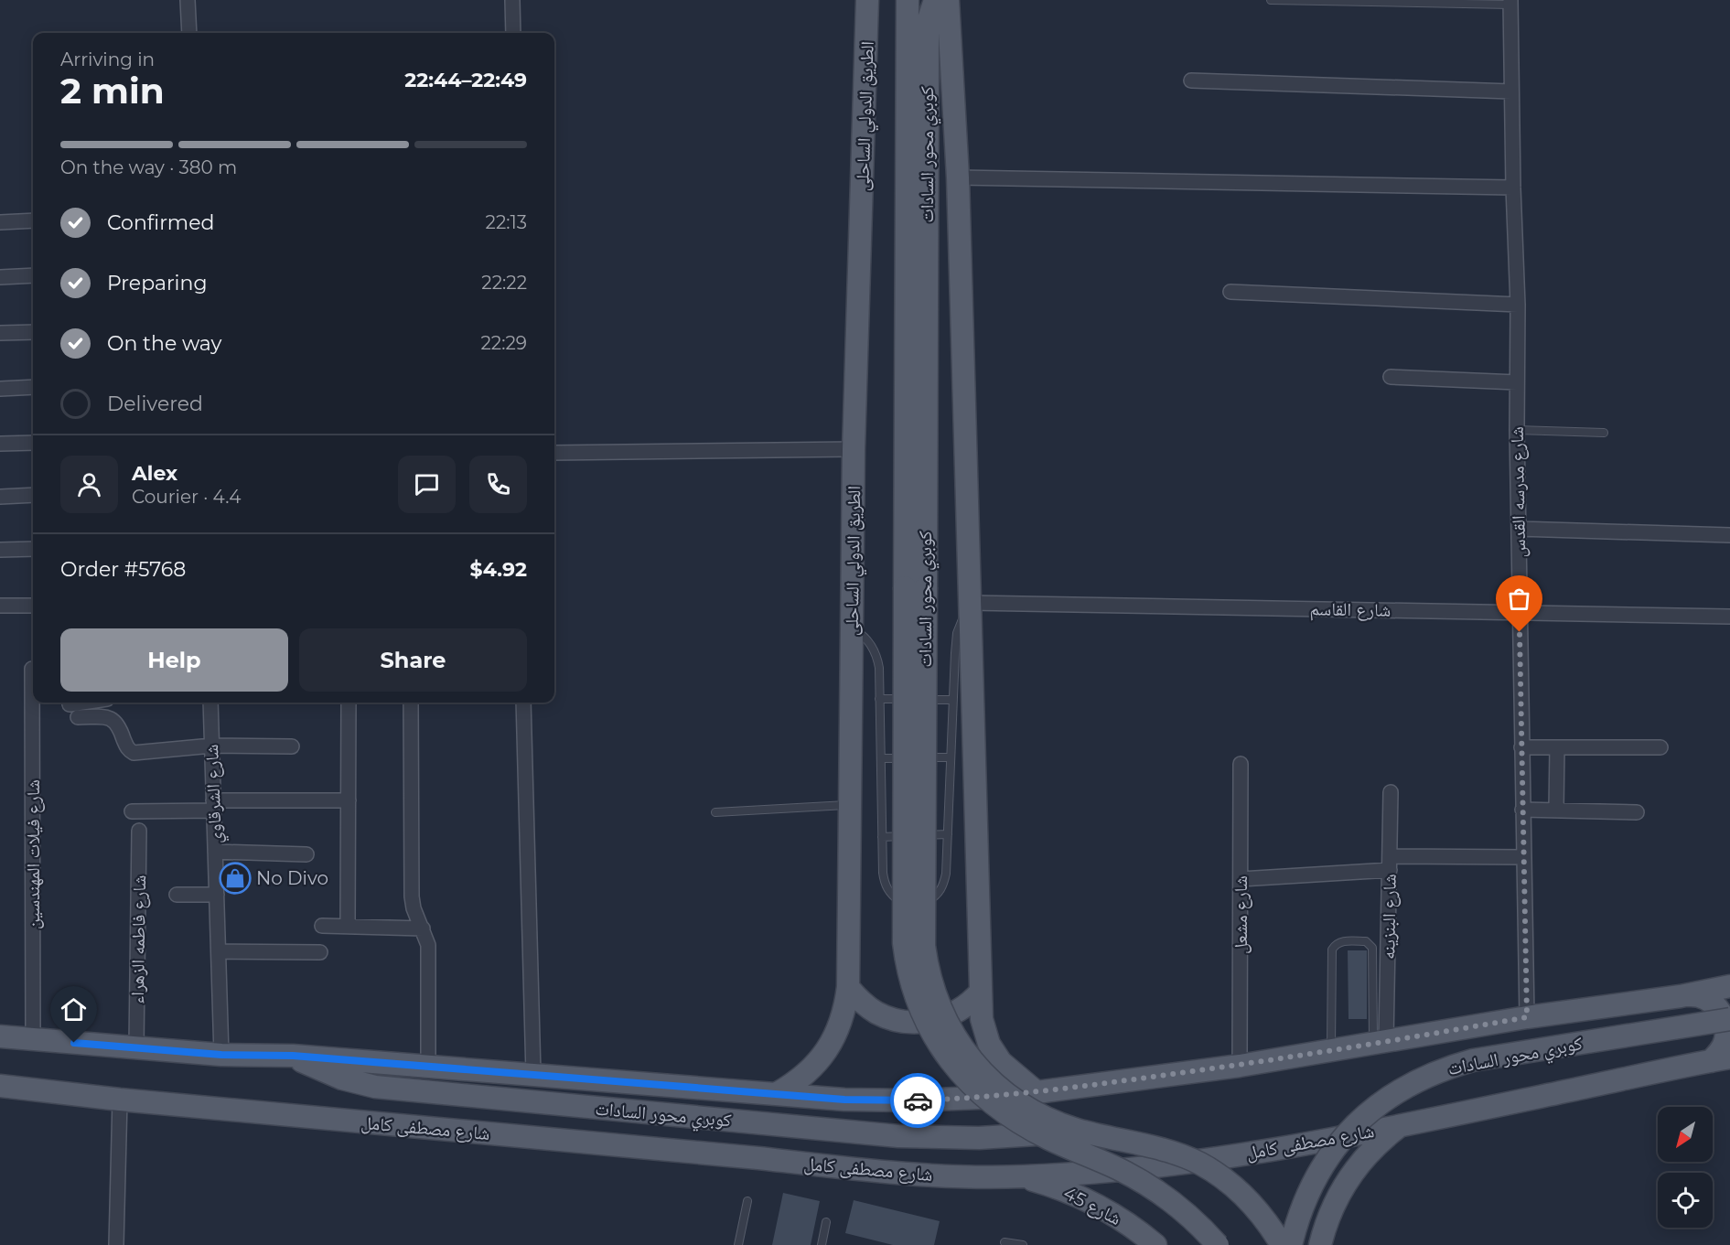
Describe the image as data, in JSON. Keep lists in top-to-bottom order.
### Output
{
  "streets": {
    "main road": [
      "الطريق الدولي الساحلى",
      "كوبري محور السادات",
      "شارع مصطفى كامل",
      "شارع 45"
    ],
    "street": [
      "شارع مدرسه القدس",
      "شارع القاسم",
      "شارع الشرقاوي",
      "شارع فيلات المهندسين",
      "شارع مشعل",
      "شارع البنزينه",
      "شارع فاطمه الزهراء"
    ]
  },
  "crossings": [
    ["شارع مدرسه القدس", "شارع القاسم"],
    ["شارع مصطفى كامل", "شارع 45"]
  ],
  "places": {
    "shop": ["No Divo"]
  },
  "north": "bottom left",
  "page": {
    "heading": ["2 min", "Arriving in", "22:44–22:49"],
    "panel": [
      "Alex",
      "Courier · 4.4",
      "Order #5768",
      "$4.92"
    ],
    "bar": "On the way · 380 m",
    "list": [
      ["Confirmed", "22:13"],
      ["Preparing", "22:22"],
      ["On the way", "22:29"],
      "Delivered"
    ],
    "buttons": ["Help", "Share"]
  }
}
